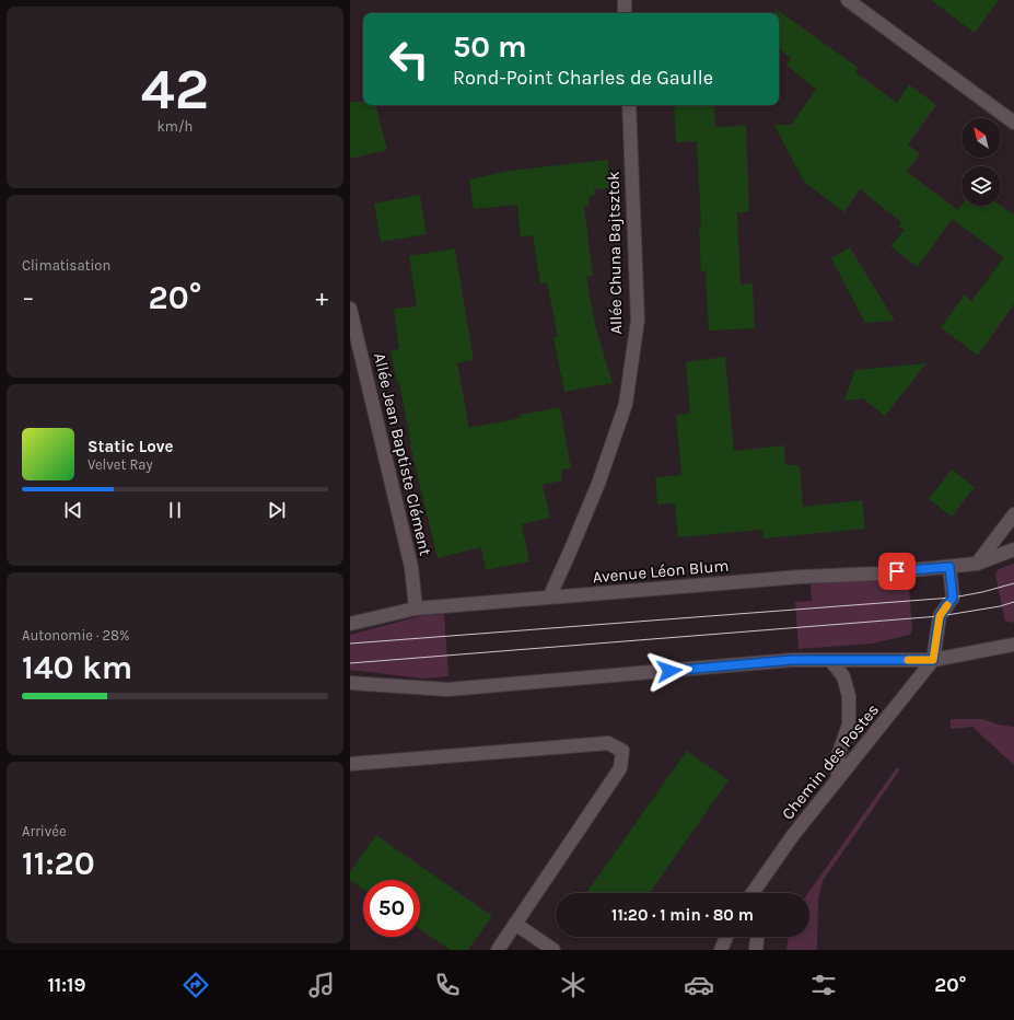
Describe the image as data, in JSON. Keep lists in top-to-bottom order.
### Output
{
  "streets": {
    "street": [
      "Allée Chuna Bajtsztok",
      "Allée Jean Baptiste Clément",
      "Avenue Léon Blum",
      "Chemin des Postes"
    ]
  },
  "crossings": [
    ["Allée Chuna Bajtsztok", "Avenue Léon Blum"],
    ["Allée Jean Baptiste Clément", "Avenue Léon Blum"]
  ],
  "north": "top left",
  "page": {
    "tile": [
      ["42", "km/h"],
      "Climatisation",
      ["Autonomie · 28%", "140 km"],
      ["Arrivée", "11:20"]
    ],
    "turn": ["50 m", "Rond-Point Charles de Gaulle"],
    "heat": ["−", "20°", "+"],
    "song": ["Static Love", "Velvet Ray"],
    "limit": "50",
    "trip": "11:20 · 1 min · 80 m",
    "tabs": ["11:19", "20°"]
  }
}
